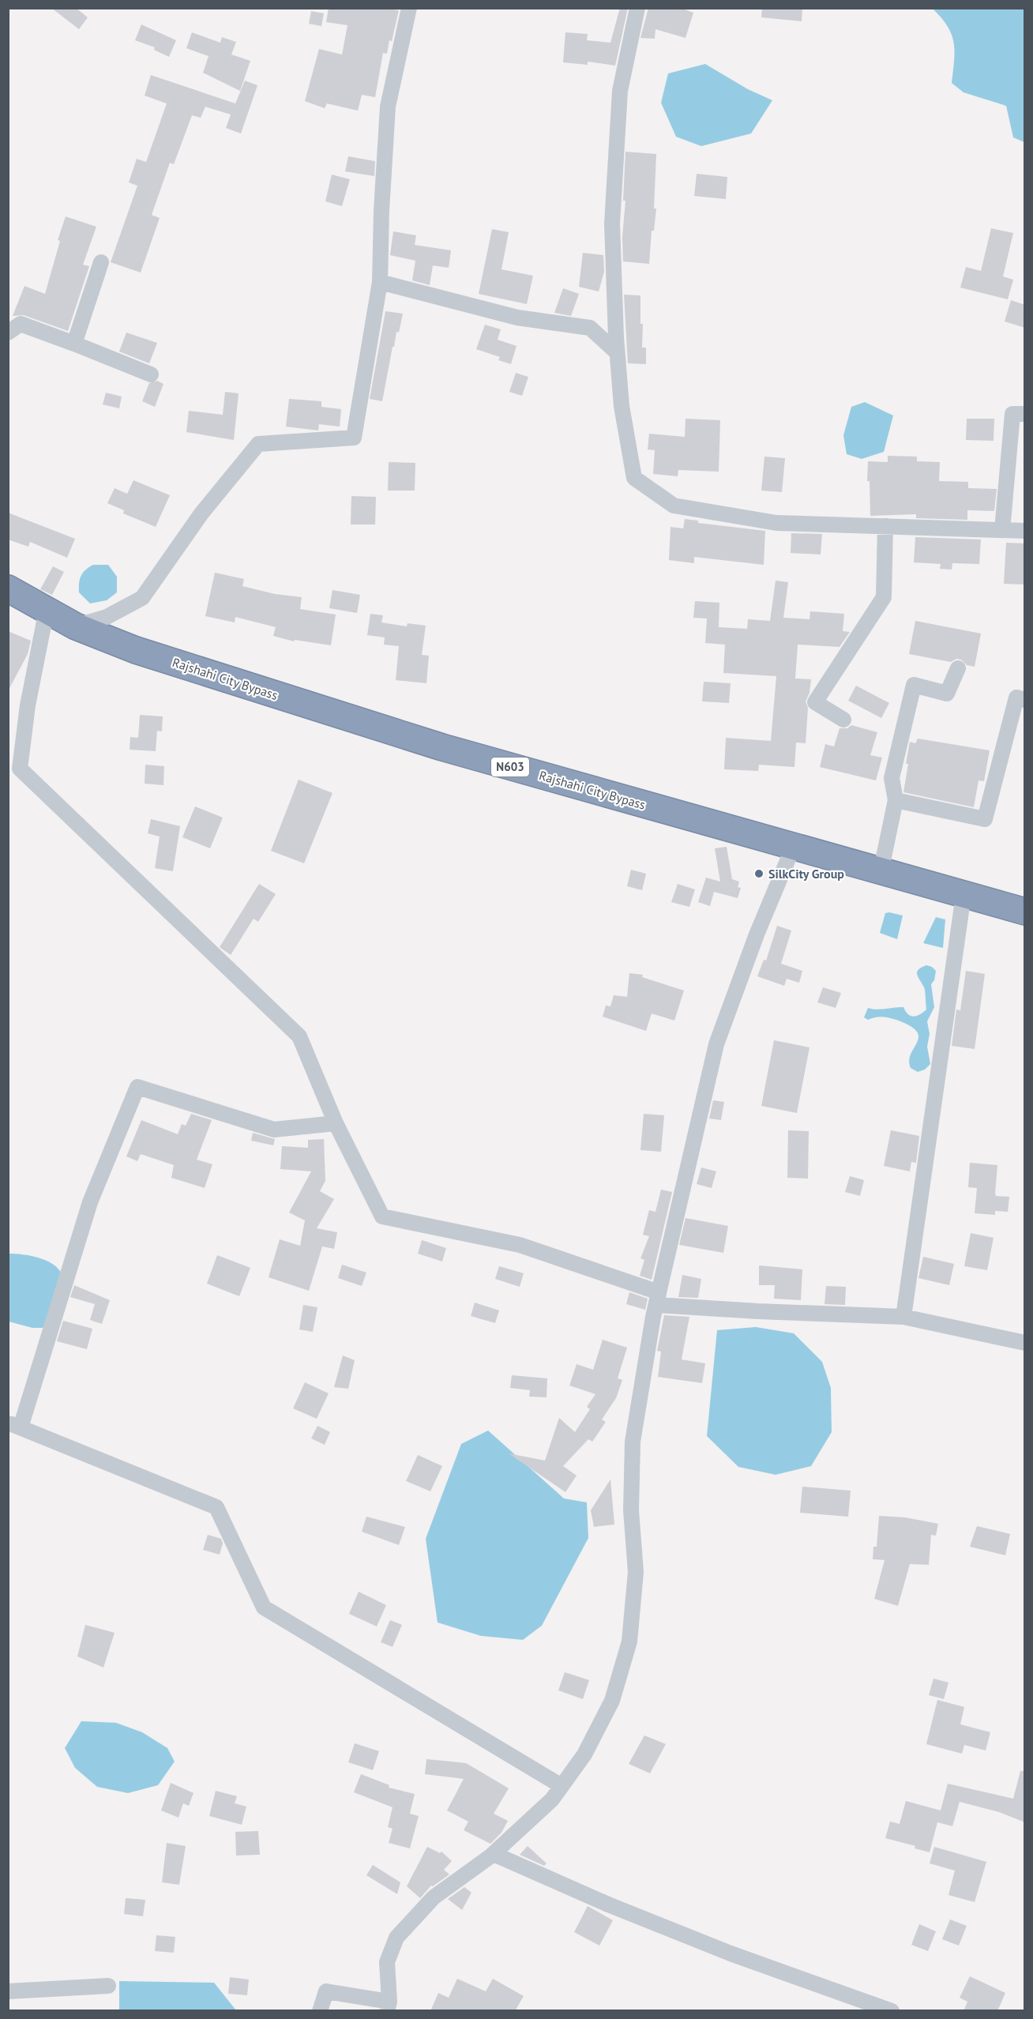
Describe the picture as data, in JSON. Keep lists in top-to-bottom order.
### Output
{
  "streets": {
    "highway": ["Rajshahi City Bypass", "N603"]
  },
  "places": ["SilkCity Group"]
}
